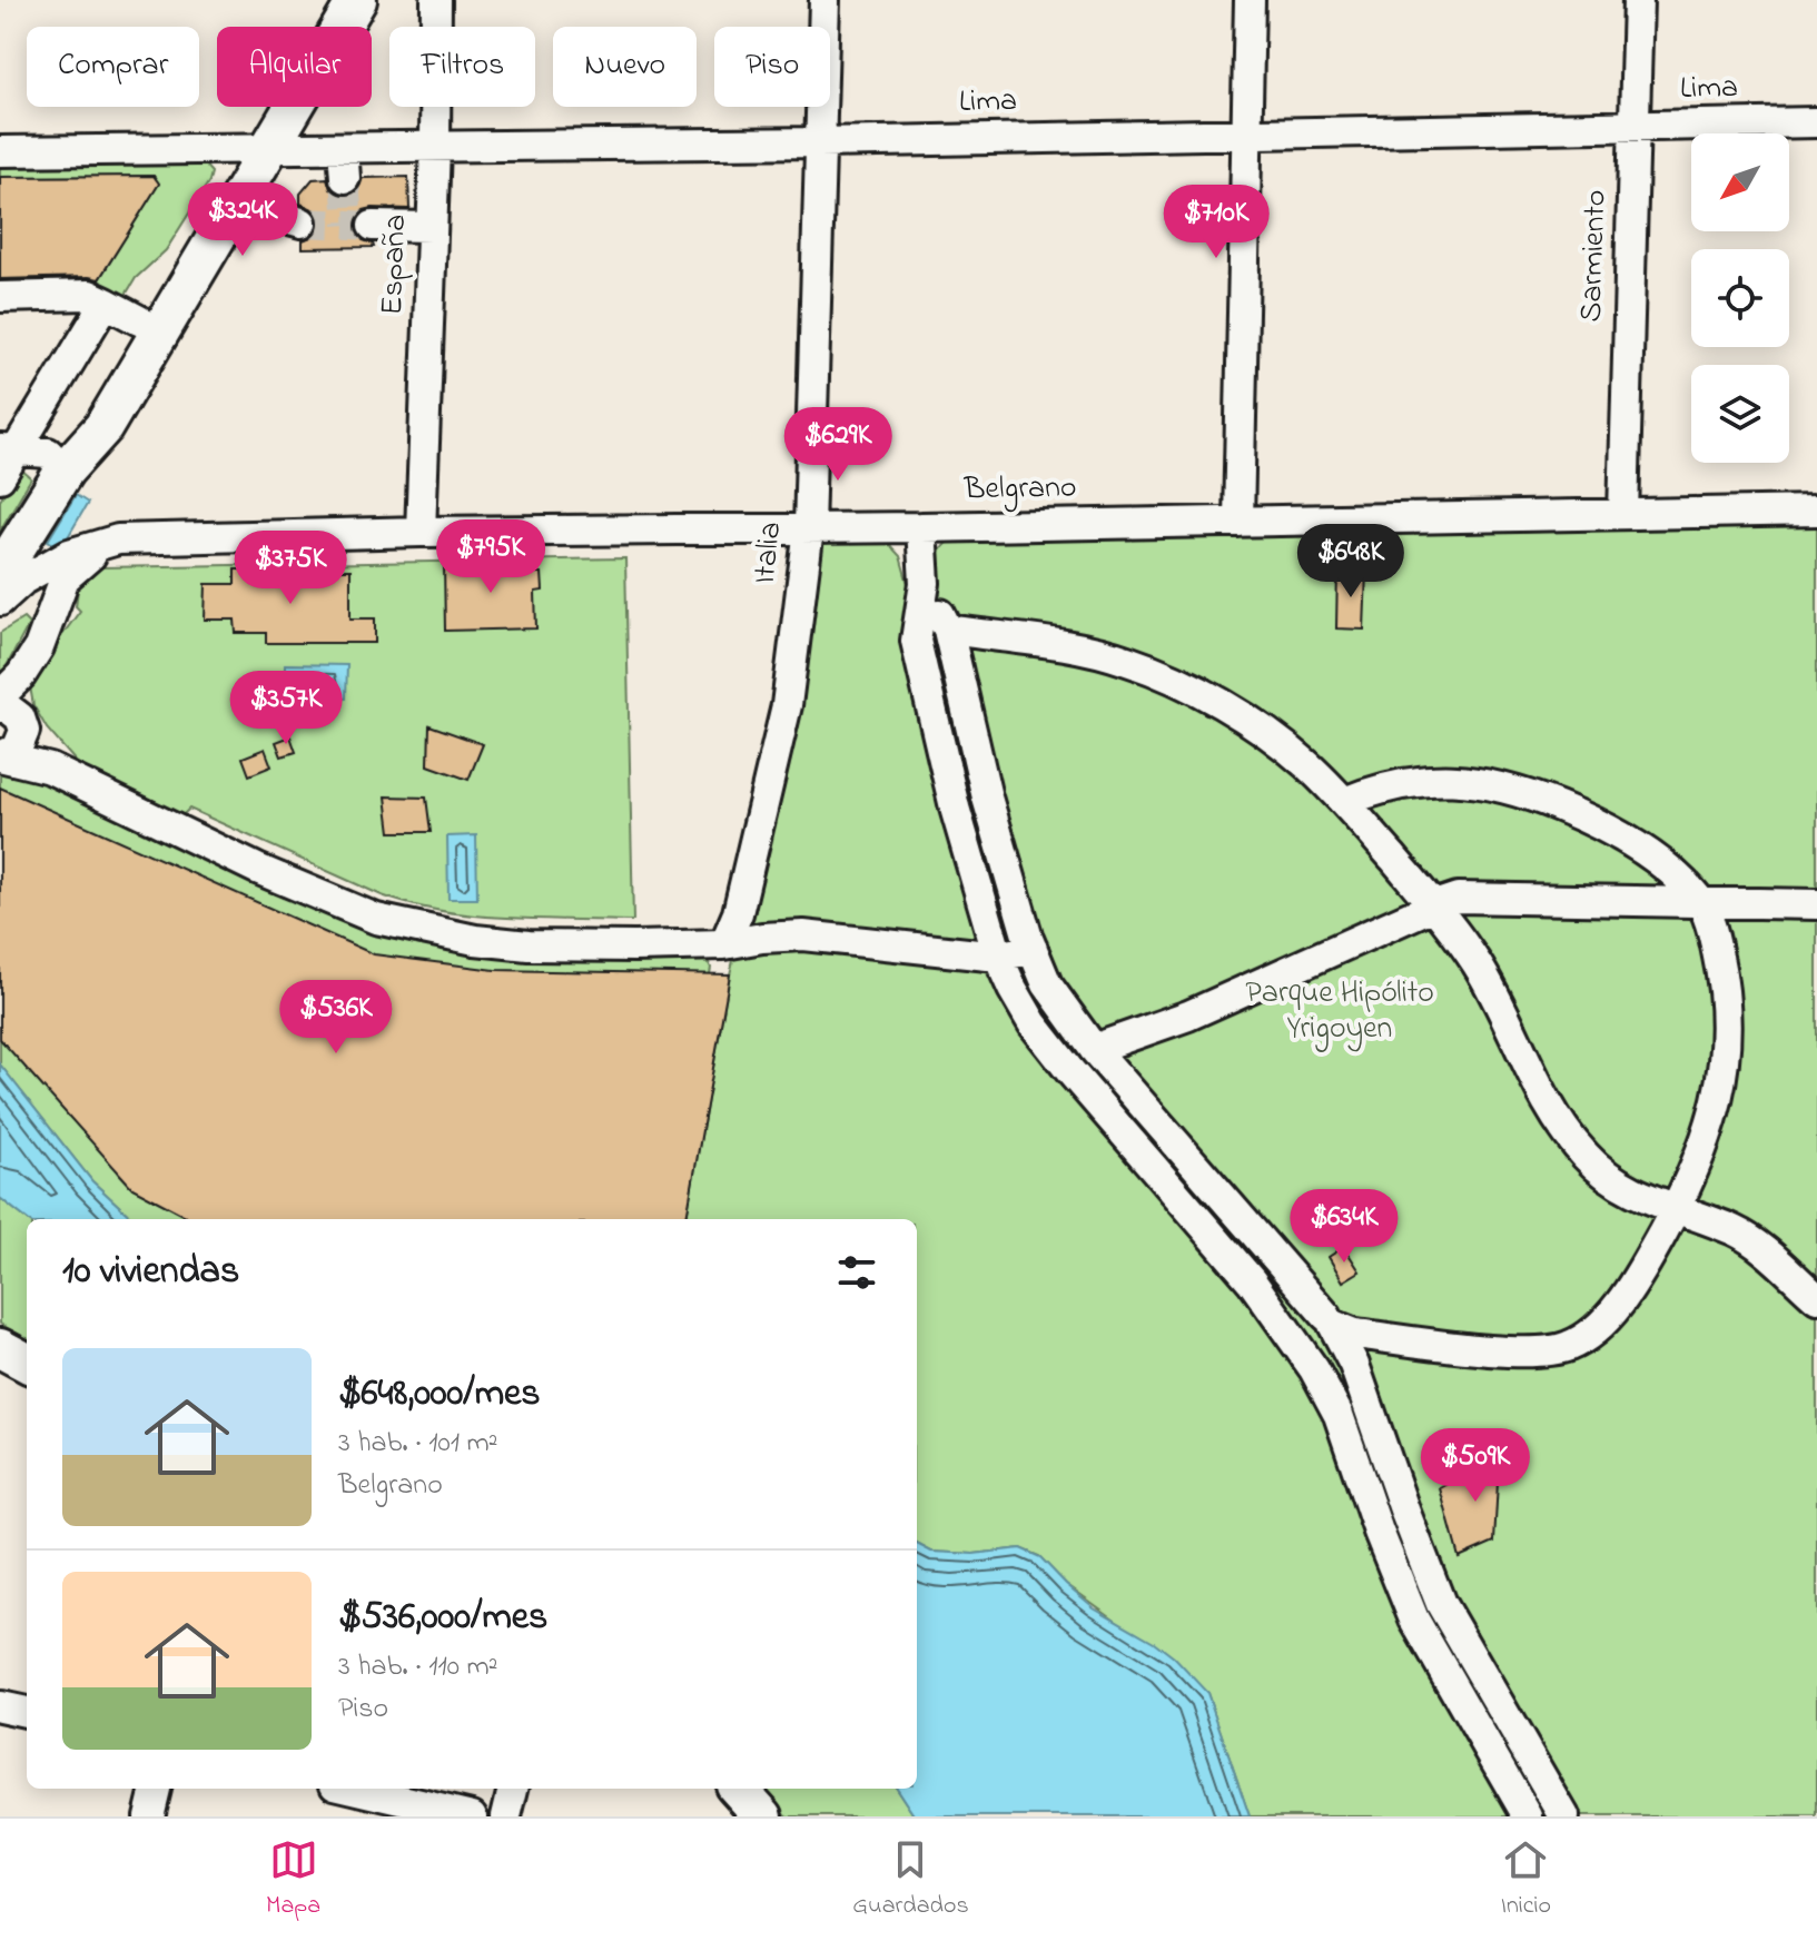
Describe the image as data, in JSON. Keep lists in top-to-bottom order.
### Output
{
  "streets": {
    "street": [
      "Lima",
      "Sarmiento",
      "España",
      "Belgrano",
      "Italia"
    ]
  },
  "crossings": [
    ["Lima", "Sarmiento"],
    ["Lima", "España"],
    ["Lima", "Italia"],
    ["Sarmiento", "Belgrano"],
    ["España", "Belgrano"],
    ["Belgrano", "Italia"]
  ],
  "parks": ["Parque Hipólito Yrigoyen"],
  "north": "bottom left",
  "page": {
    "chip": [
      "Comprar",
      "Alquilar",
      "Filtros",
      "Nuevo",
      "Piso"
    ],
    "price": [
      "$324K",
      "$710K",
      "$629K",
      "$795K",
      "$648K",
      "$375K",
      "$357K",
      "$536K",
      "$634K",
      "$509K"
    ],
    "heading": "10 viviendas",
    "list": [
      {
        "name": "$648,000/mes",
        "note": "3 hab. · 101 m² · Belgrano"
      },
      {
        "name": "$536,000/mes",
        "note": "3 hab. · 110 m² · Piso"
      }
    ],
    "tabs": ["Mapa", "Guardados", "Inicio"]
  }
}
